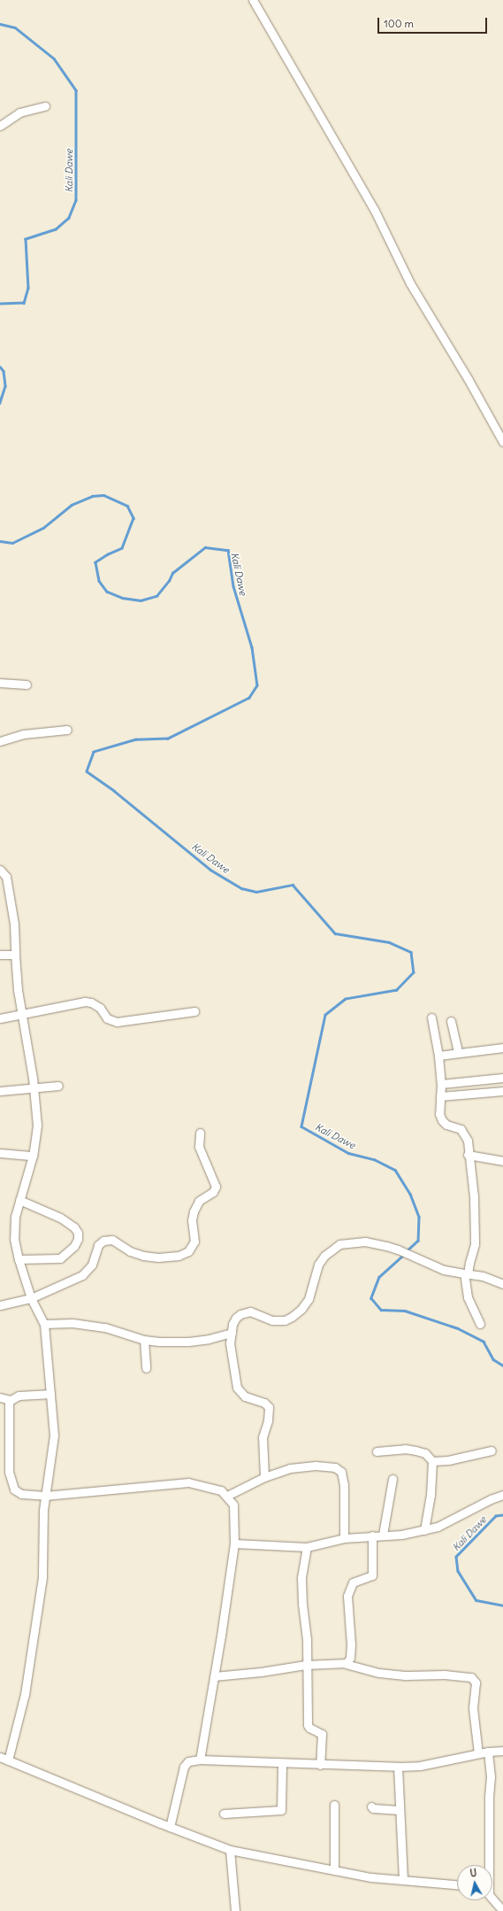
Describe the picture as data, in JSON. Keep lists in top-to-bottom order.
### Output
{
  "water": ["Kali Dawe"],
  "scale_bar": "100 m",
  "north": "top"
}
